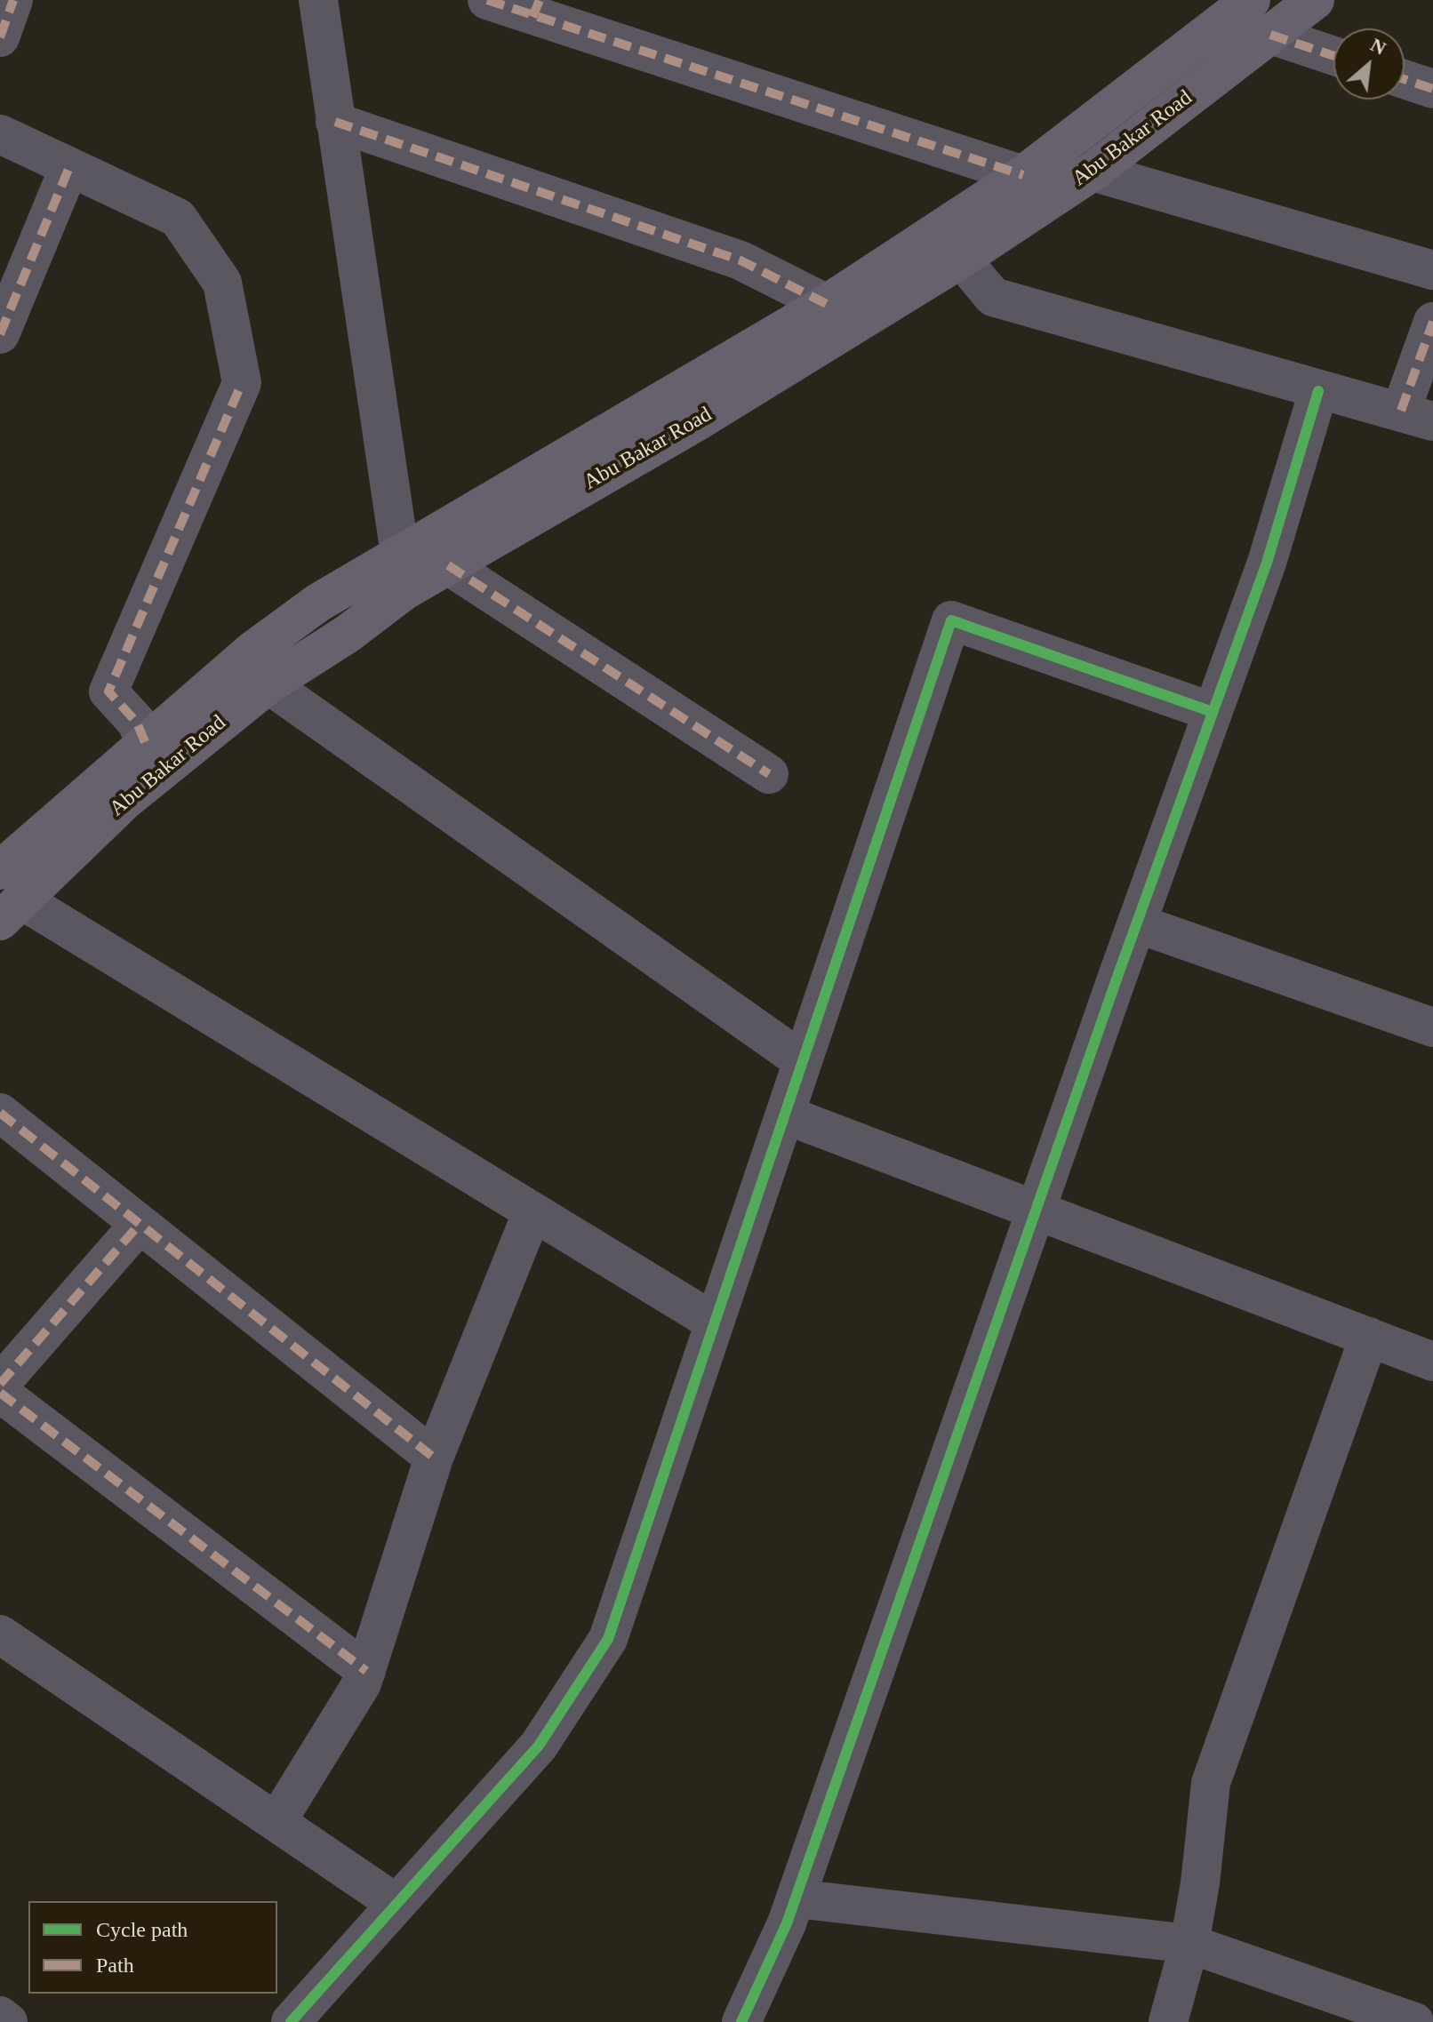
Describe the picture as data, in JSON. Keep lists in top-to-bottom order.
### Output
{
  "streets": {
    "main road": ["Abu Bakar Road"]
  },
  "legend": ["Cycle path", "Path"],
  "north": "top right"
}
